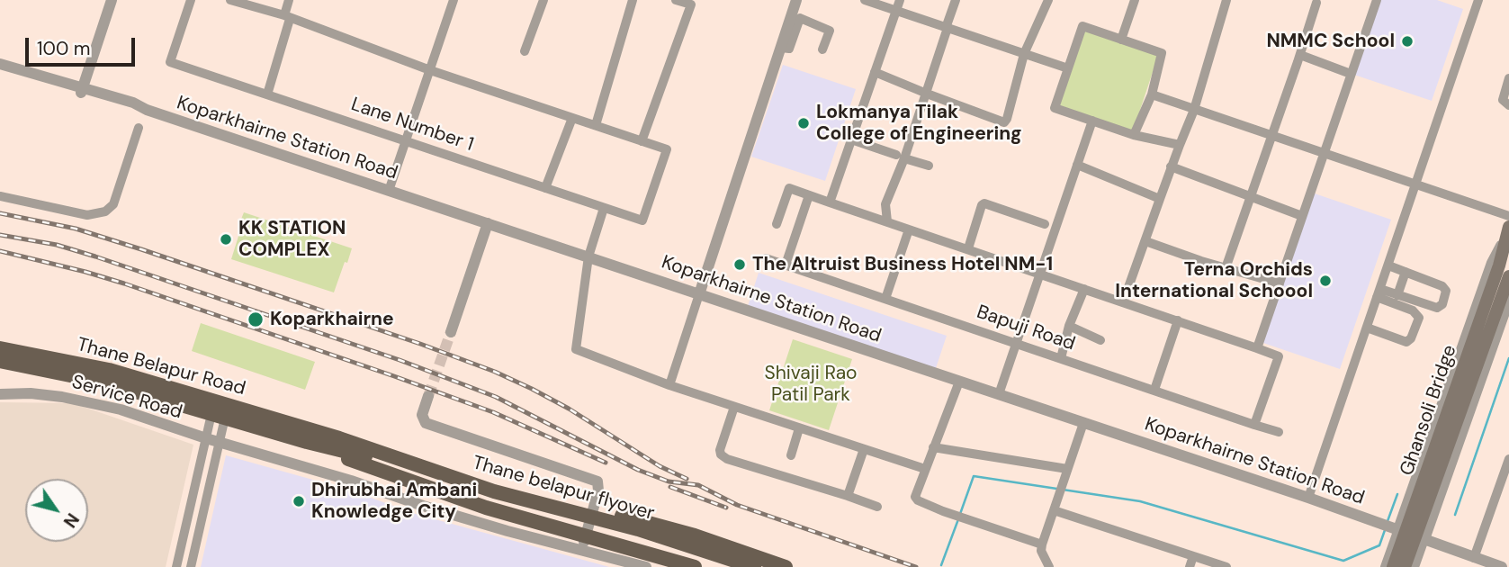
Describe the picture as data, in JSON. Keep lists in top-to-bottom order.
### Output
{
  "streets": {
    "main road": ["Thane Belapur Road", "Ghansoli Bridge", "Thane belapur flyover"],
    "street": [
      "Lane Number 1",
      "Koparkhairne Station Road",
      "Bapuji Road",
      "Service Road"
    ]
  },
  "parks": ["Shivaji Rao Patil Park"],
  "places": [
    "NMMC School",
    "Lokmanya Tilak College of Engineering",
    "KK STATION COMPLEX",
    "The Altruist Business Hotel NM-1",
    "Terna Orchids International Schoool",
    "Koparkhairne",
    "Dhirubhai Ambani Knowledge City"
  ],
  "scale_bar": "100 m",
  "north": "bottom right"
}
